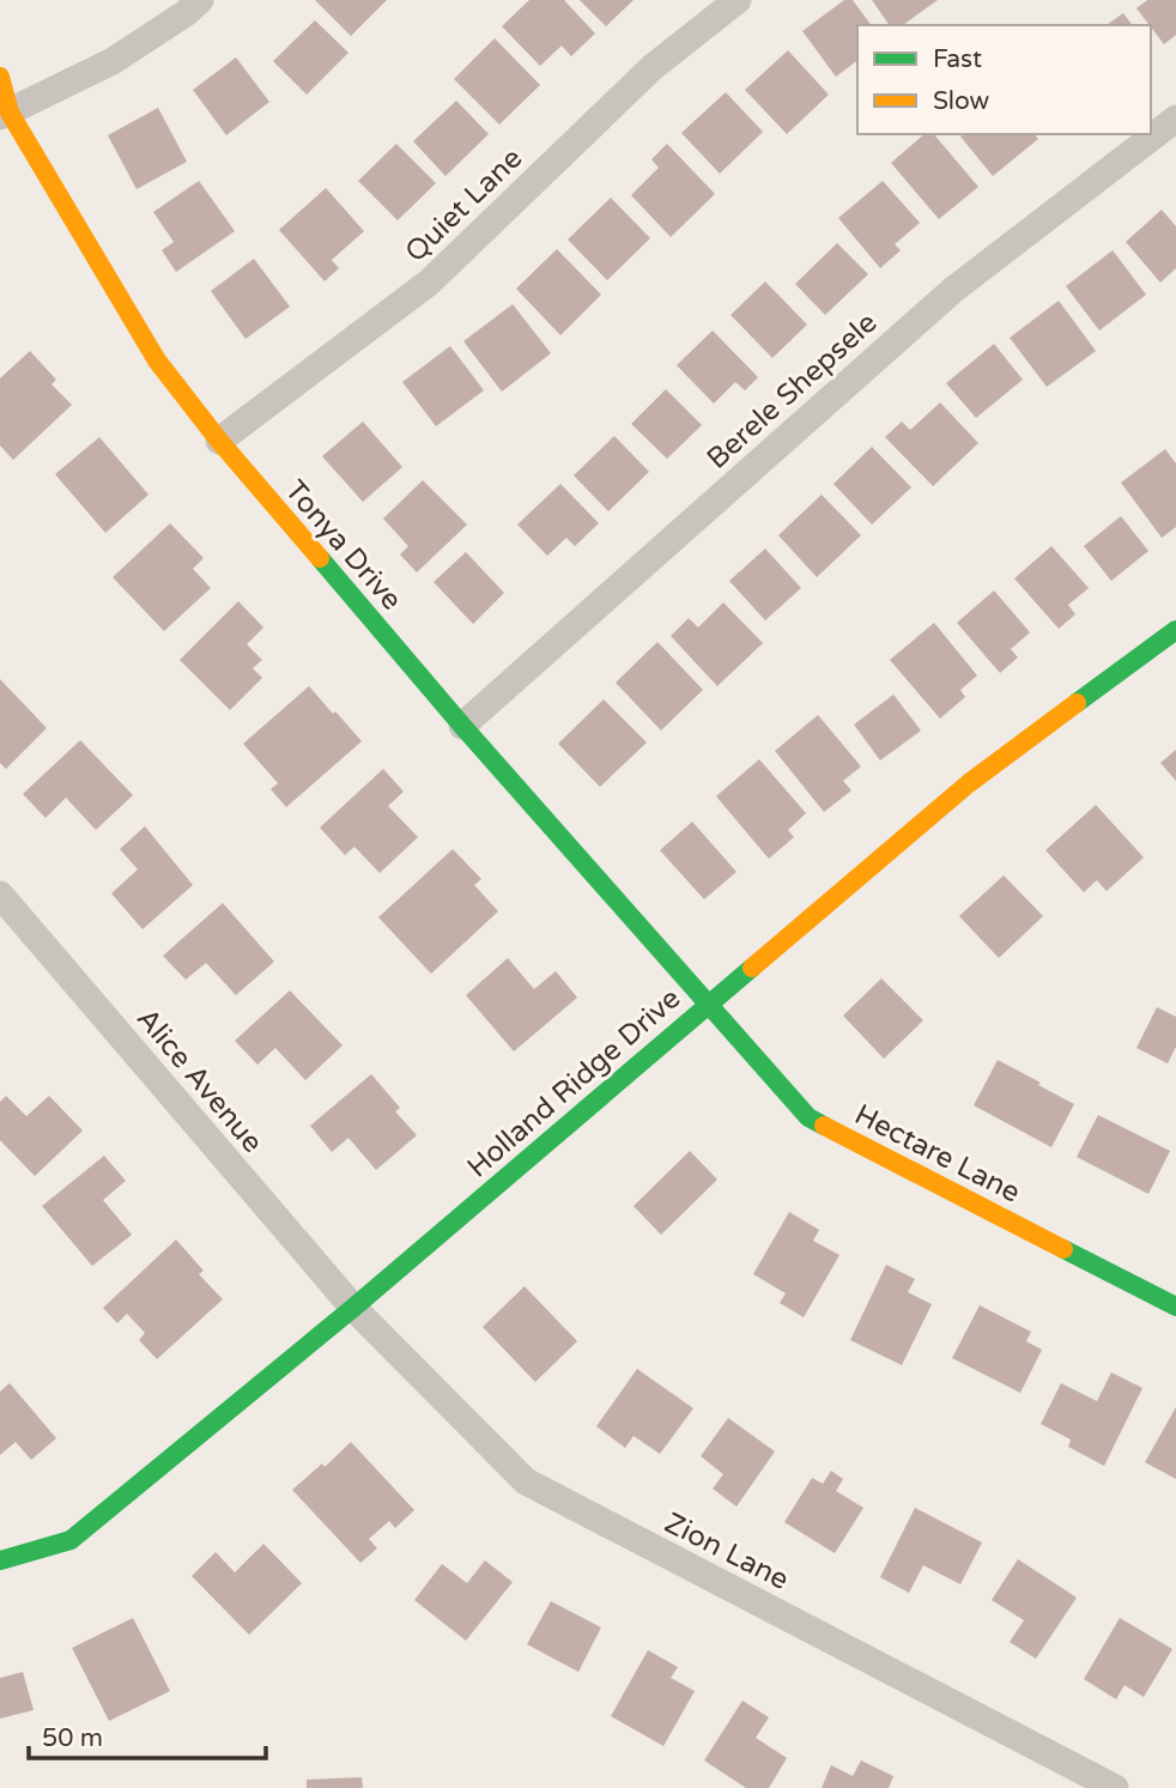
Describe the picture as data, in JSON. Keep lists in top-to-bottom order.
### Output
{
  "streets": {
    "street": [
      "Quiet Lane",
      "Berele Shepsele",
      "Tonya Drive",
      "Alice Avenue",
      "Holland Ridge Drive",
      "Hectare Lane",
      "Zion Lane"
    ]
  },
  "crossings": [
    ["Quiet Lane", "Tonya Drive"],
    ["Berele Shepsele", "Tonya Drive"],
    ["Tonya Drive", "Holland Ridge Drive"],
    ["Tonya Drive", "Hectare Lane"],
    ["Alice Avenue", "Holland Ridge Drive"],
    ["Alice Avenue", "Zion Lane"],
    ["Holland Ridge Drive", "Hectare Lane"],
    ["Holland Ridge Drive", "Zion Lane"]
  ],
  "legend": ["Fast", "Slow"],
  "scale_bar": "50 m"
}
